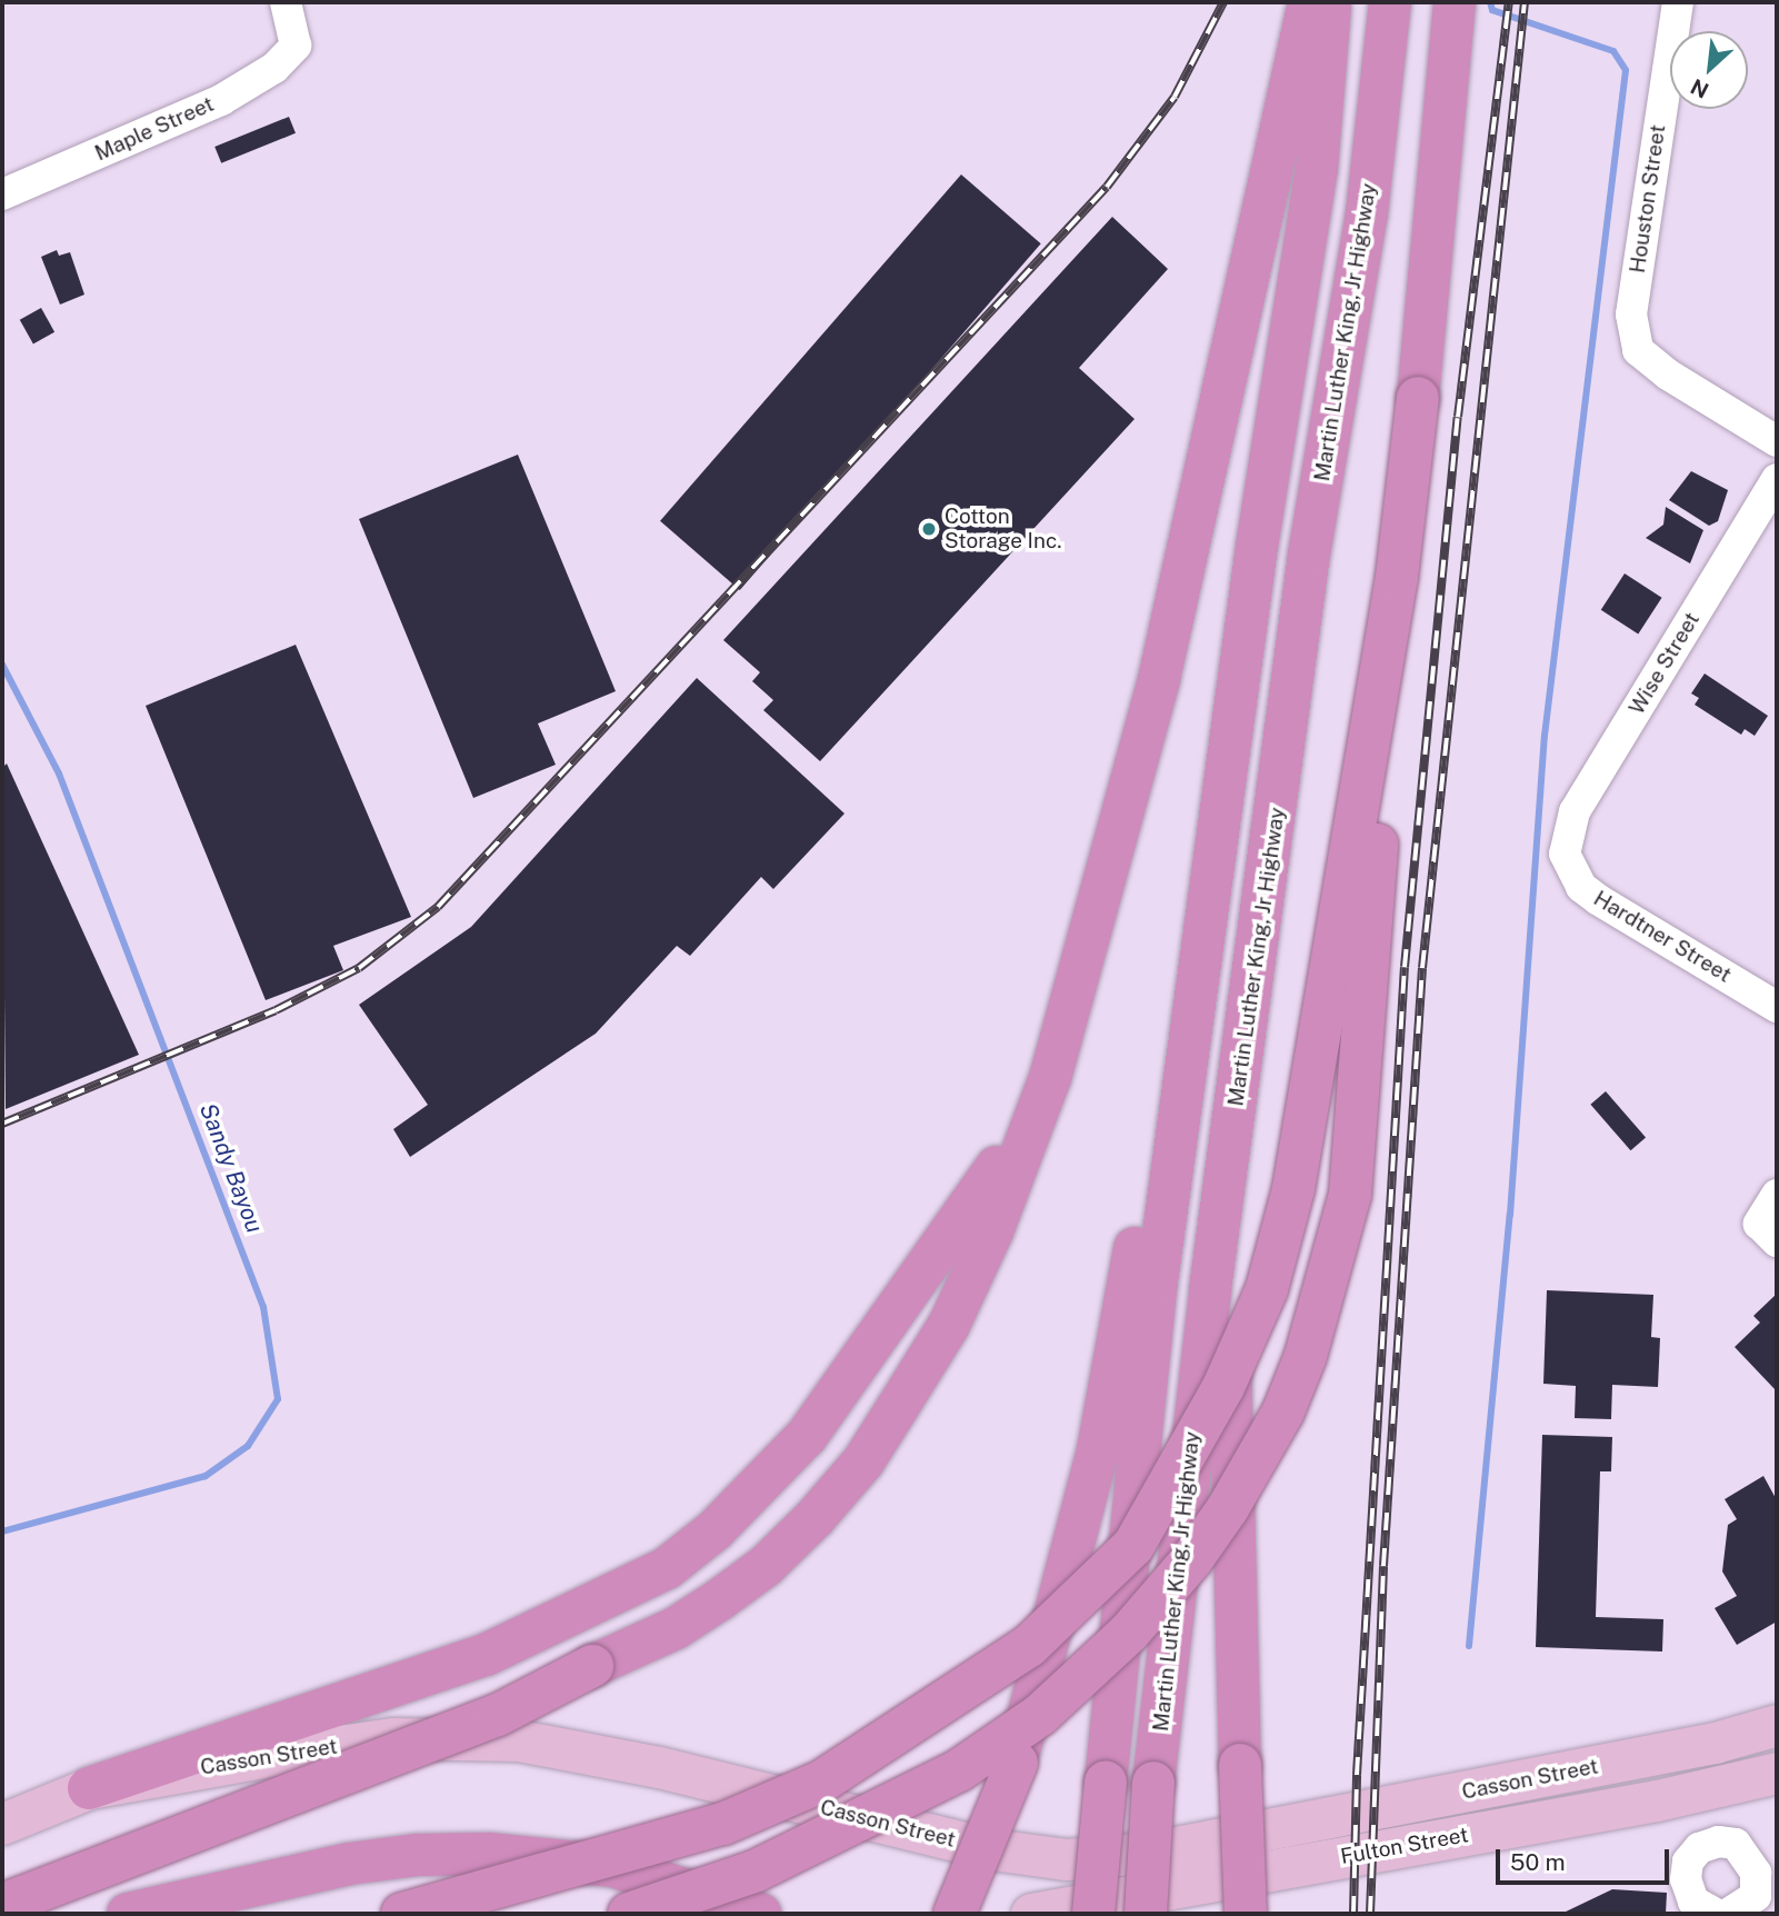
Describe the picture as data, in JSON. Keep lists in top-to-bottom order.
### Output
{
  "streets": {
    "highway": ["Martin Luther King, Jr Highway"],
    "main road": ["Casson Street", "Fulton Street"],
    "street": [
      "Maple Street",
      "Houston Street",
      "Wise Street",
      "Hardtner Street"
    ]
  },
  "crossings": [
    ["Wise Street", "Hardtner Street"]
  ],
  "water": ["Sandy Bayou"],
  "places": ["Cotton Storage Inc."],
  "scale_bar": "50 m",
  "north": "bottom left"
}
